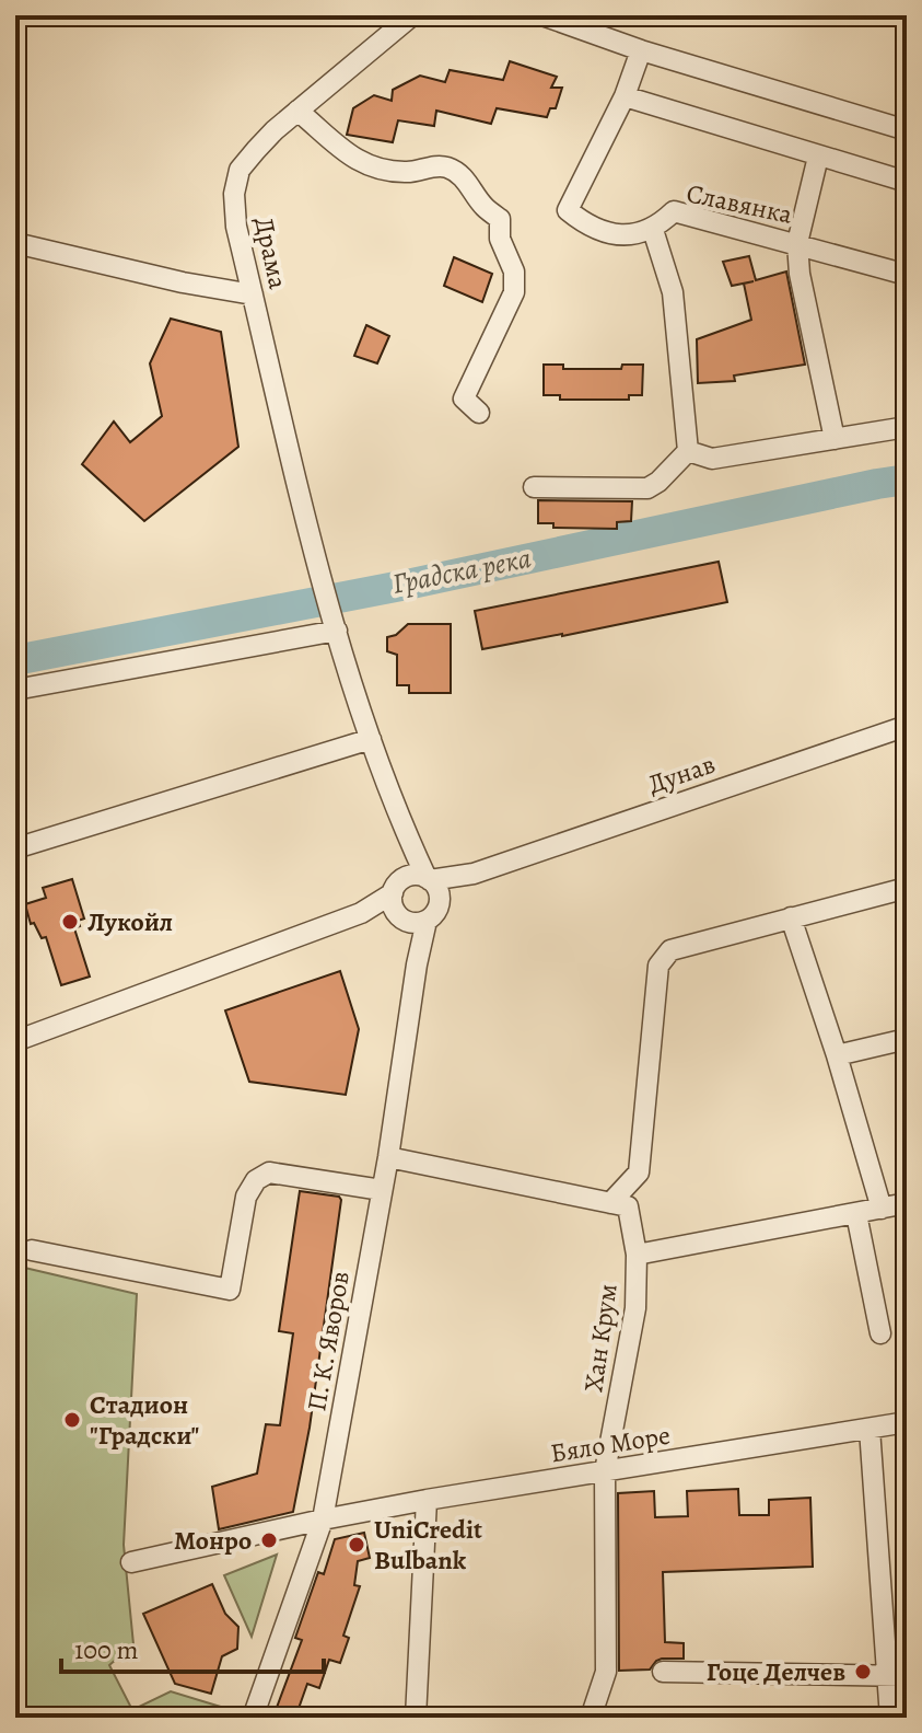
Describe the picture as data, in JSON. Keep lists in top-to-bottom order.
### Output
{
  "streets": {
    "street": [
      "Славянка",
      "Драма",
      "Дунав",
      "Хан Крум",
      "П. К. Яворов",
      "Бяло Море"
    ]
  },
  "crossings": [
    ["Драма", "П. К. Яворов"],
    ["Дунав", "П. К. Яворов"],
    ["Хан Крум", "Бяло Море"],
    ["П. К. Яворов", "Бяло Море"]
  ],
  "water": ["Градска река"],
  "places": [
    "Лукойл",
    "Стадион \"Градски\"",
    "Монро",
    "UniCredit Bulbank",
    "Гоце Делчев"
  ],
  "scale_bar": "100 m"
}
